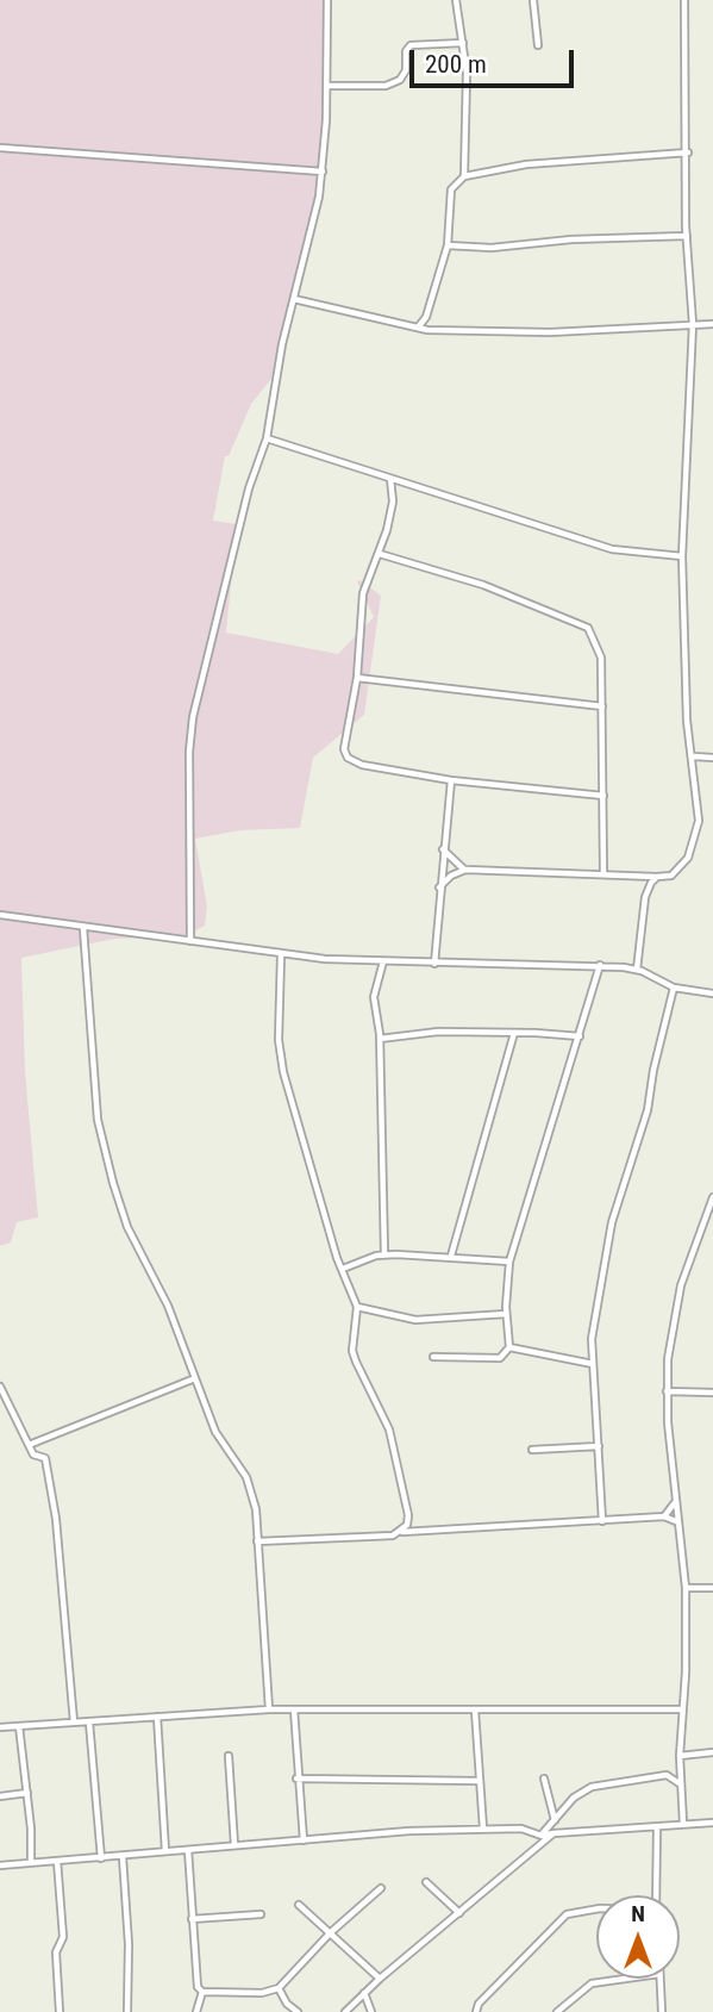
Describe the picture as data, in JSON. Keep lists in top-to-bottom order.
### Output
{
  "scale_bar": "200 m",
  "north": "top"
}
